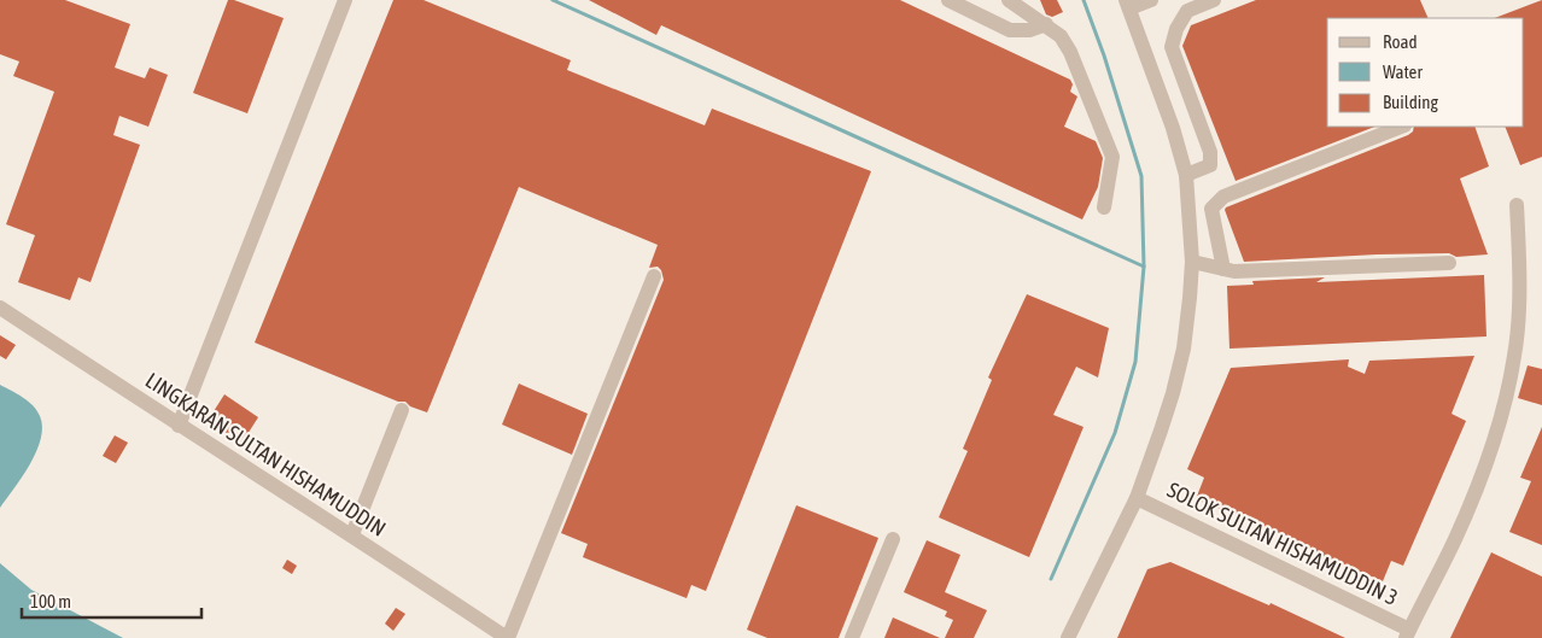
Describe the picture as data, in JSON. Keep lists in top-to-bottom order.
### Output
{
  "streets": {
    "street": ["LINGKARAN SULTAN HISHAMUDDIN", "SOLOK SULTAN HISHAMUDDIN 3"]
  },
  "legend": ["Road", "Water", "Building"],
  "scale_bar": "100 m"
}
